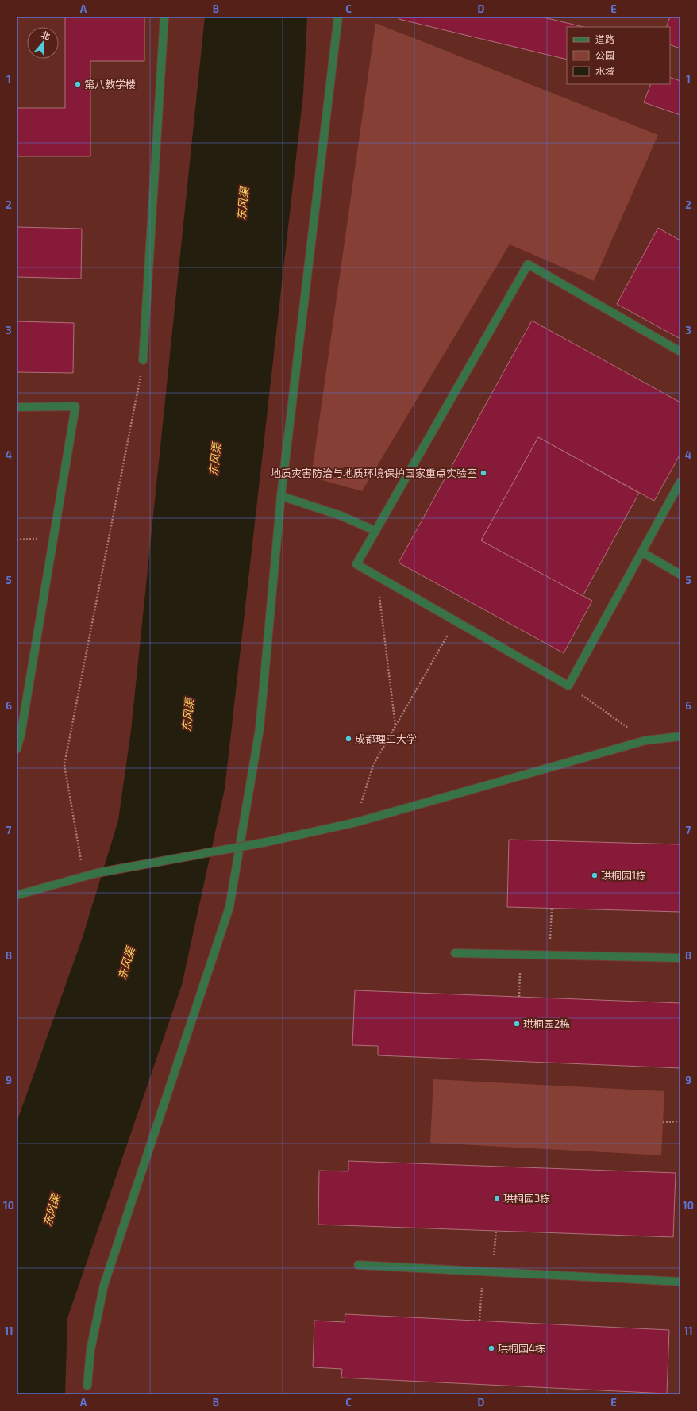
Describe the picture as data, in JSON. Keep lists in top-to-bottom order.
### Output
{
  "water": ["东风渠"],
  "places": [
    "第八教学楼",
    "地质灾害防治与地质环境保护国家重点实验室",
    "成都理工大学",
    "珙桐园1栋",
    "珙桐园2栋",
    "珙桐园3栋",
    "珙桐园4栋"
  ],
  "legend": ["道路", "公园", "水域"],
  "north": "top",
  "grid": {
    "columns": [
      "A",
      "B",
      "C",
      "D",
      "E"
    ],
    "rows": [
      "1",
      "2",
      "3",
      "4",
      "5",
      "6",
      "7",
      "8",
      "9",
      "10",
      "11"
    ]
  }
}
